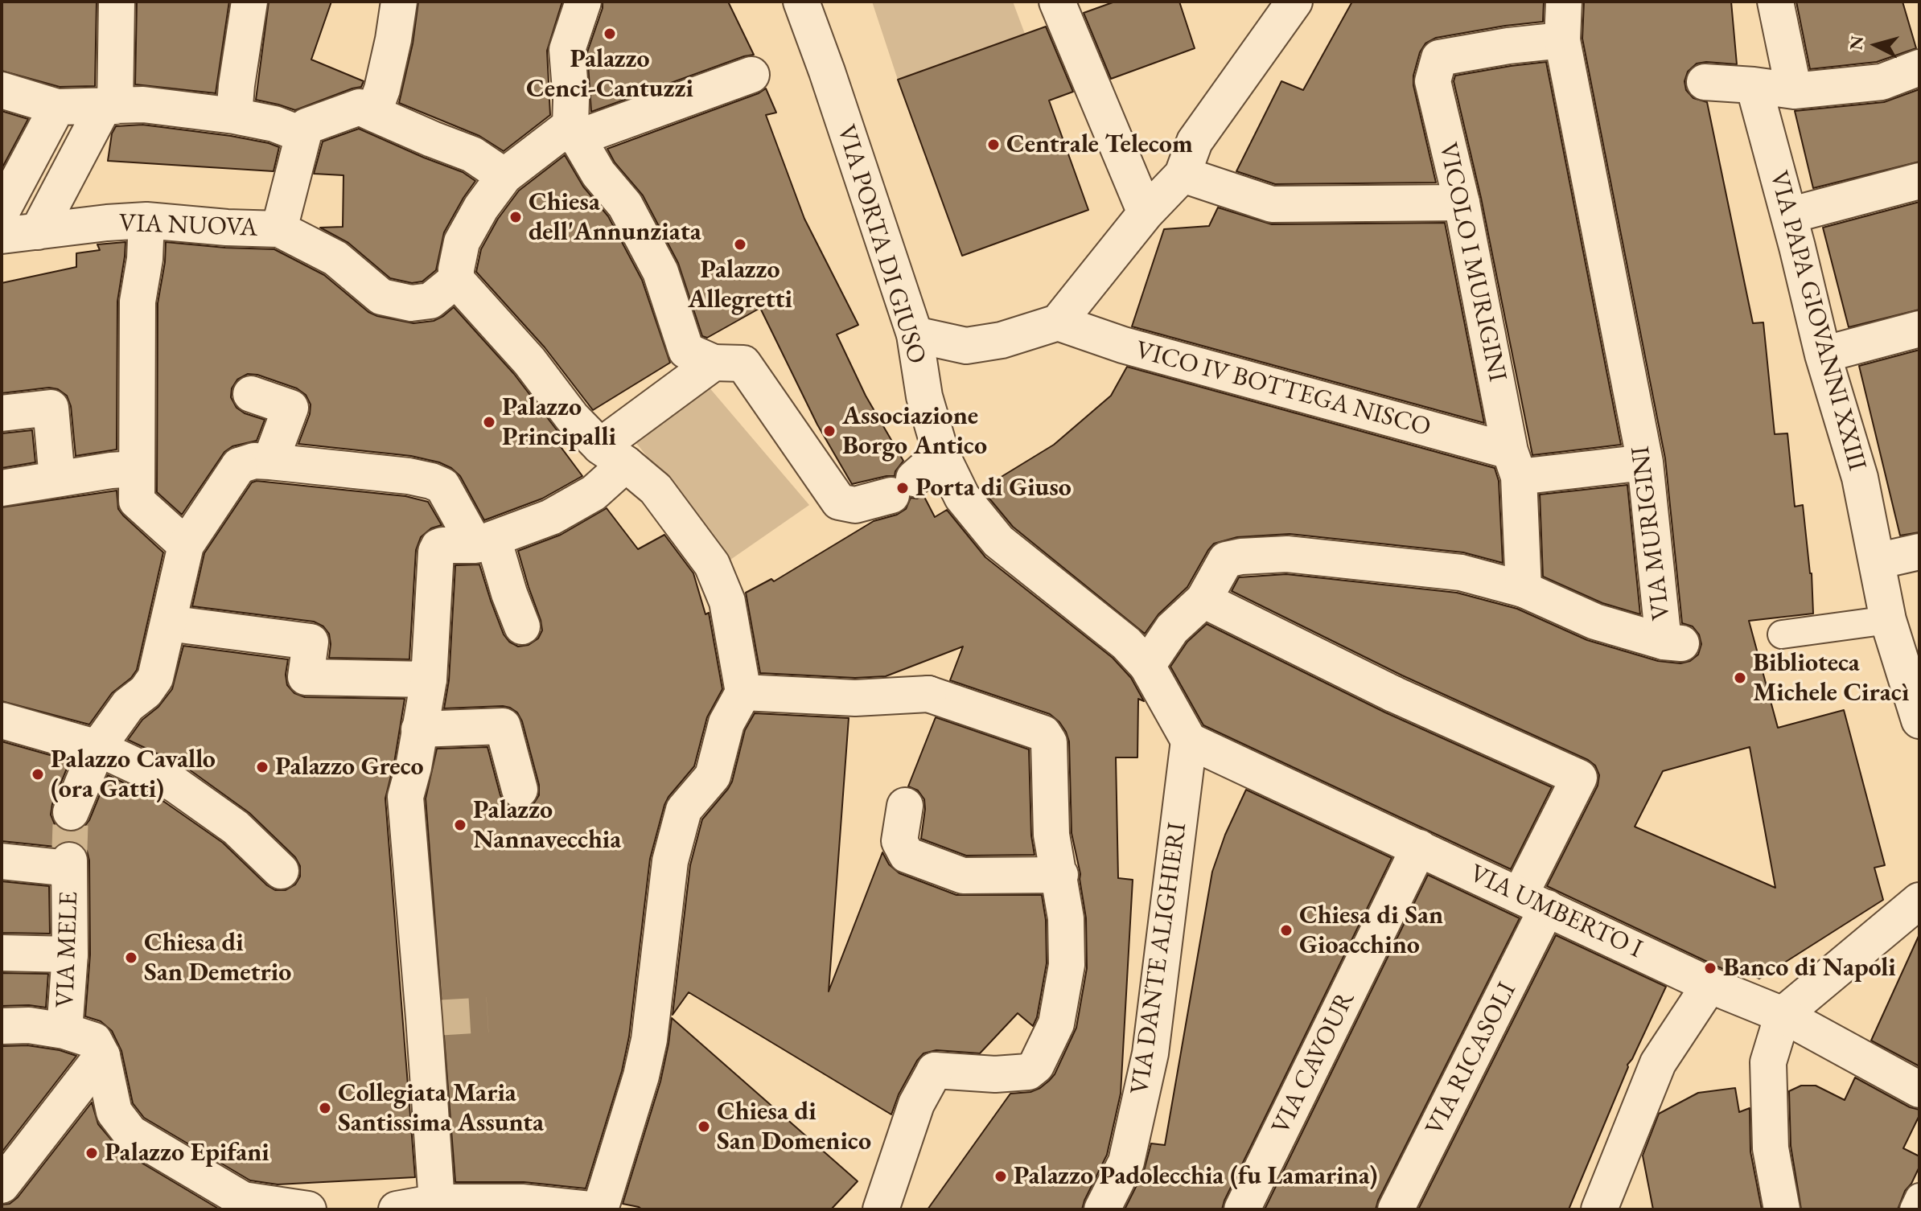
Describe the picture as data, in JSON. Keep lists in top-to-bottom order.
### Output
{
  "streets": {
    "street": [
      "VIA NUOVA",
      "VIA PORTA DI GIUSO",
      "VICOLO I MURIGINI",
      "VIA PAPA GIOVANNI XXIII",
      "VICO IV BOTTEGA NISCO",
      "VIA MURIGINI",
      "VIA UMBERTO I",
      "VIA MELE",
      "VIA DANTE ALIGHIERI",
      "VIA RICASOLI",
      "VIA CAVOUR"
    ]
  },
  "crossings": [
    ["VIA PORTA DI GIUSO", "VIA MURIGINI"],
    ["VIA PORTA DI GIUSO", "VIA UMBERTO I"],
    ["VIA PORTA DI GIUSO", "VIA DANTE ALIGHIERI"],
    ["VICOLO I MURIGINI", "VICO IV BOTTEGA NISCO"],
    ["VICOLO I MURIGINI", "VIA MURIGINI"],
    ["VIA MURIGINI", "VIA RICASOLI"],
    ["VIA UMBERTO I", "VIA DANTE ALIGHIERI"],
    ["VIA UMBERTO I", "VIA RICASOLI"],
    ["VIA UMBERTO I", "VIA CAVOUR"]
  ],
  "places": [
    "Palazzo Cenci-Cantuzzi",
    "Centrale Telecom",
    "Chiesa dell'Annunziata",
    "Palazzo Allegretti",
    "Palazzo Principalli",
    "Associazione Borgo Antico",
    "Porta di Giuso",
    "Biblioteca Michele Ciracì",
    "Palazzo Greco",
    "Palazzo Cavallo (ora Gatti)",
    "Palazzo Nannavecchia",
    "Chiesa di San Gioacchino",
    "Chiesa di San Demetrio",
    "Banco di Napoli",
    "Collegiata Maria Santissima Assunta",
    "Chiesa di San Domenico",
    "Palazzo Epifani",
    "Palazzo Padolecchia (fu Lamarina)"
  ],
  "north": "left"
}
